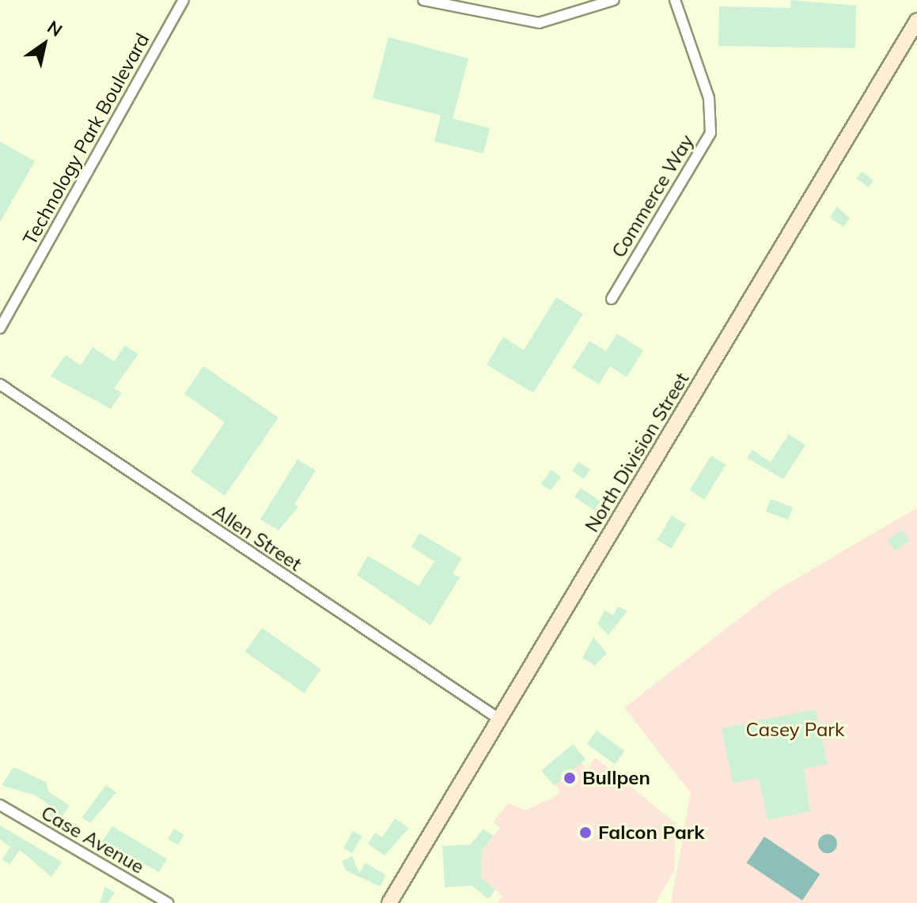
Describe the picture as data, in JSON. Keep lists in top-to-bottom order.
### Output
{
  "streets": {
    "street": [
      "Technology Park Boulevard",
      "Commerce Way",
      "North Division Street",
      "Allen Street",
      "Case Avenue"
    ]
  },
  "crossings": [
    ["North Division Street", "Allen Street"]
  ],
  "parks": ["Casey Park"],
  "places": ["Bullpen", "Falcon Park"],
  "north": "top right"
}
